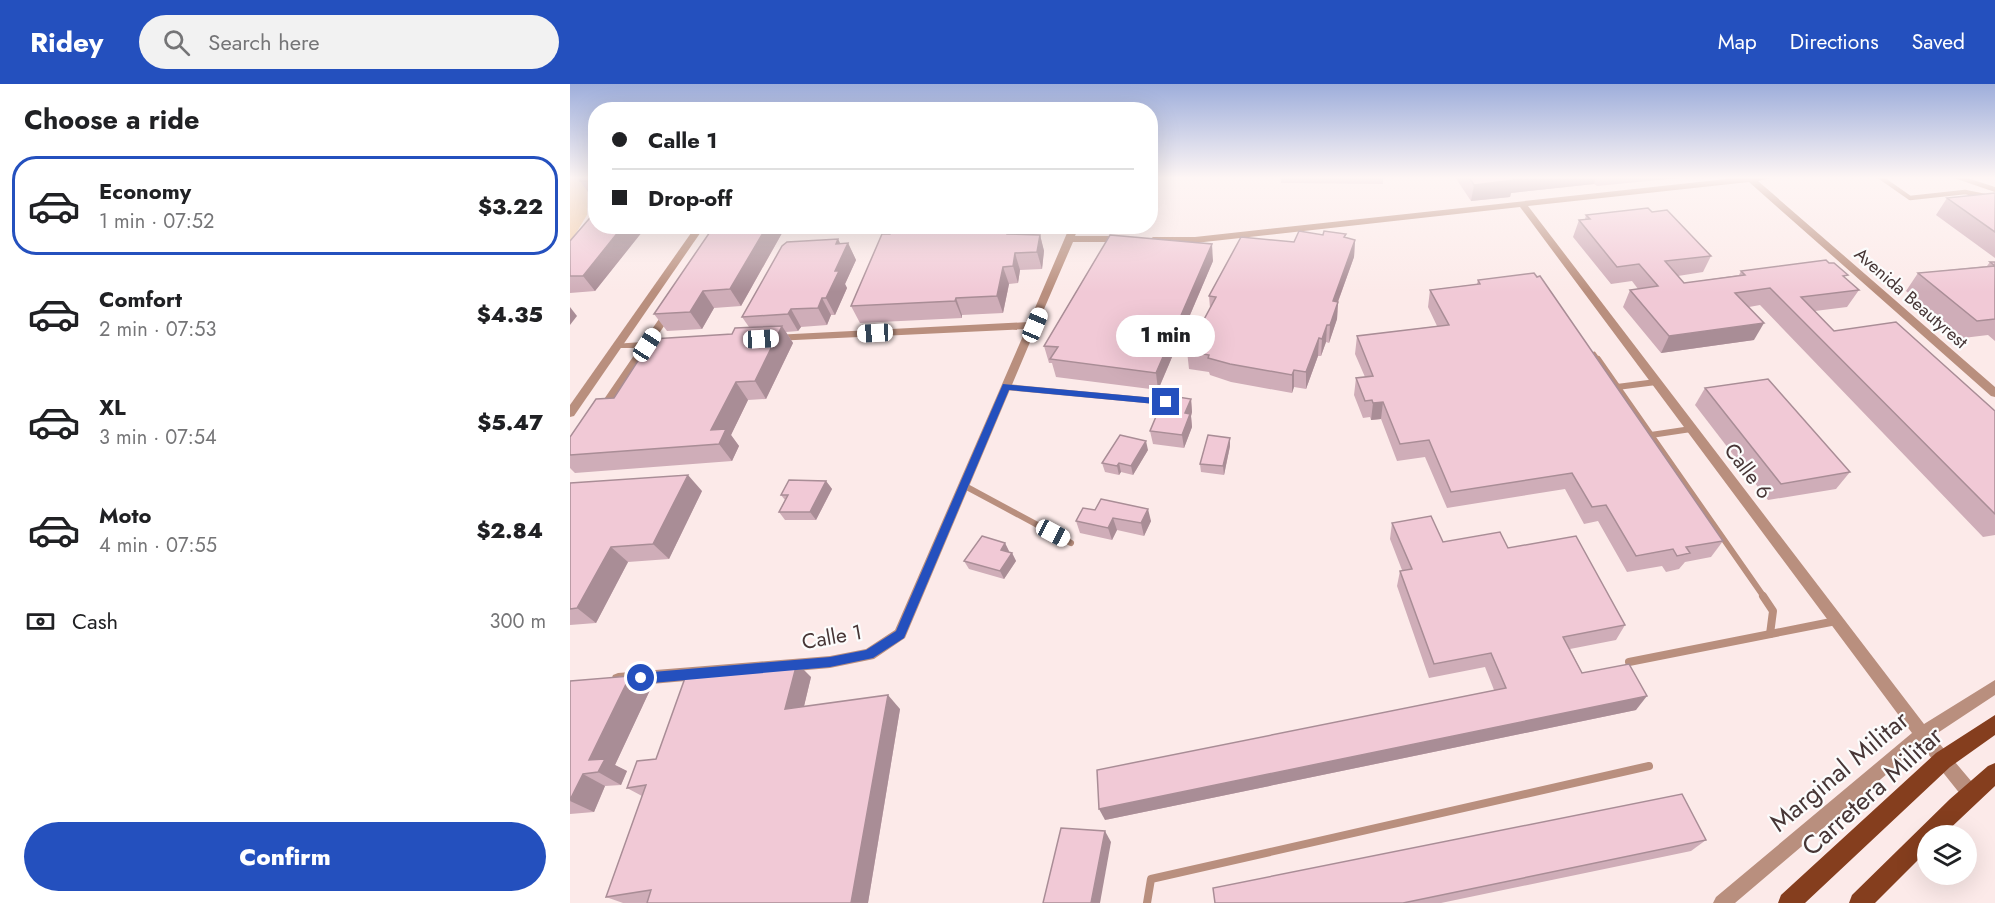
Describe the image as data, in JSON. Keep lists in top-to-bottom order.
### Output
{
  "streets": {
    "main road": ["Carretera Militar"],
    "street": [
      "Avenida Beautyrest",
      "Calle 6",
      "Calle 1",
      "Marginal Militar"
    ]
  },
  "crossings": [
    ["Calle 6", "Marginal Militar"],
    ["Calle 6", "Carretera Militar"]
  ],
  "page": {
    "header": "Ridey",
    "search": "Search here",
    "nav": ["Map", "Directions", "Saved"],
    "heading": "Choose a ride",
    "banner": ["Calle 1", "Drop-off"],
    "list": [
      {
        "name": "Economy",
        "note": "1 min · 07:52",
        "value": "$3.22"
      },
      {
        "name": "Comfort",
        "note": "2 min · 07:53",
        "value": "$4.35"
      },
      {
        "name": "XL",
        "note": "3 min · 07:54",
        "value": "$5.47"
      },
      {
        "name": "Moto",
        "note": "4 min · 07:55",
        "value": "$2.84"
      }
    ],
    "bubble": "1 min",
    "pay": ["Cash", "300 m"],
    "buttons": "Confirm"
  }
}
